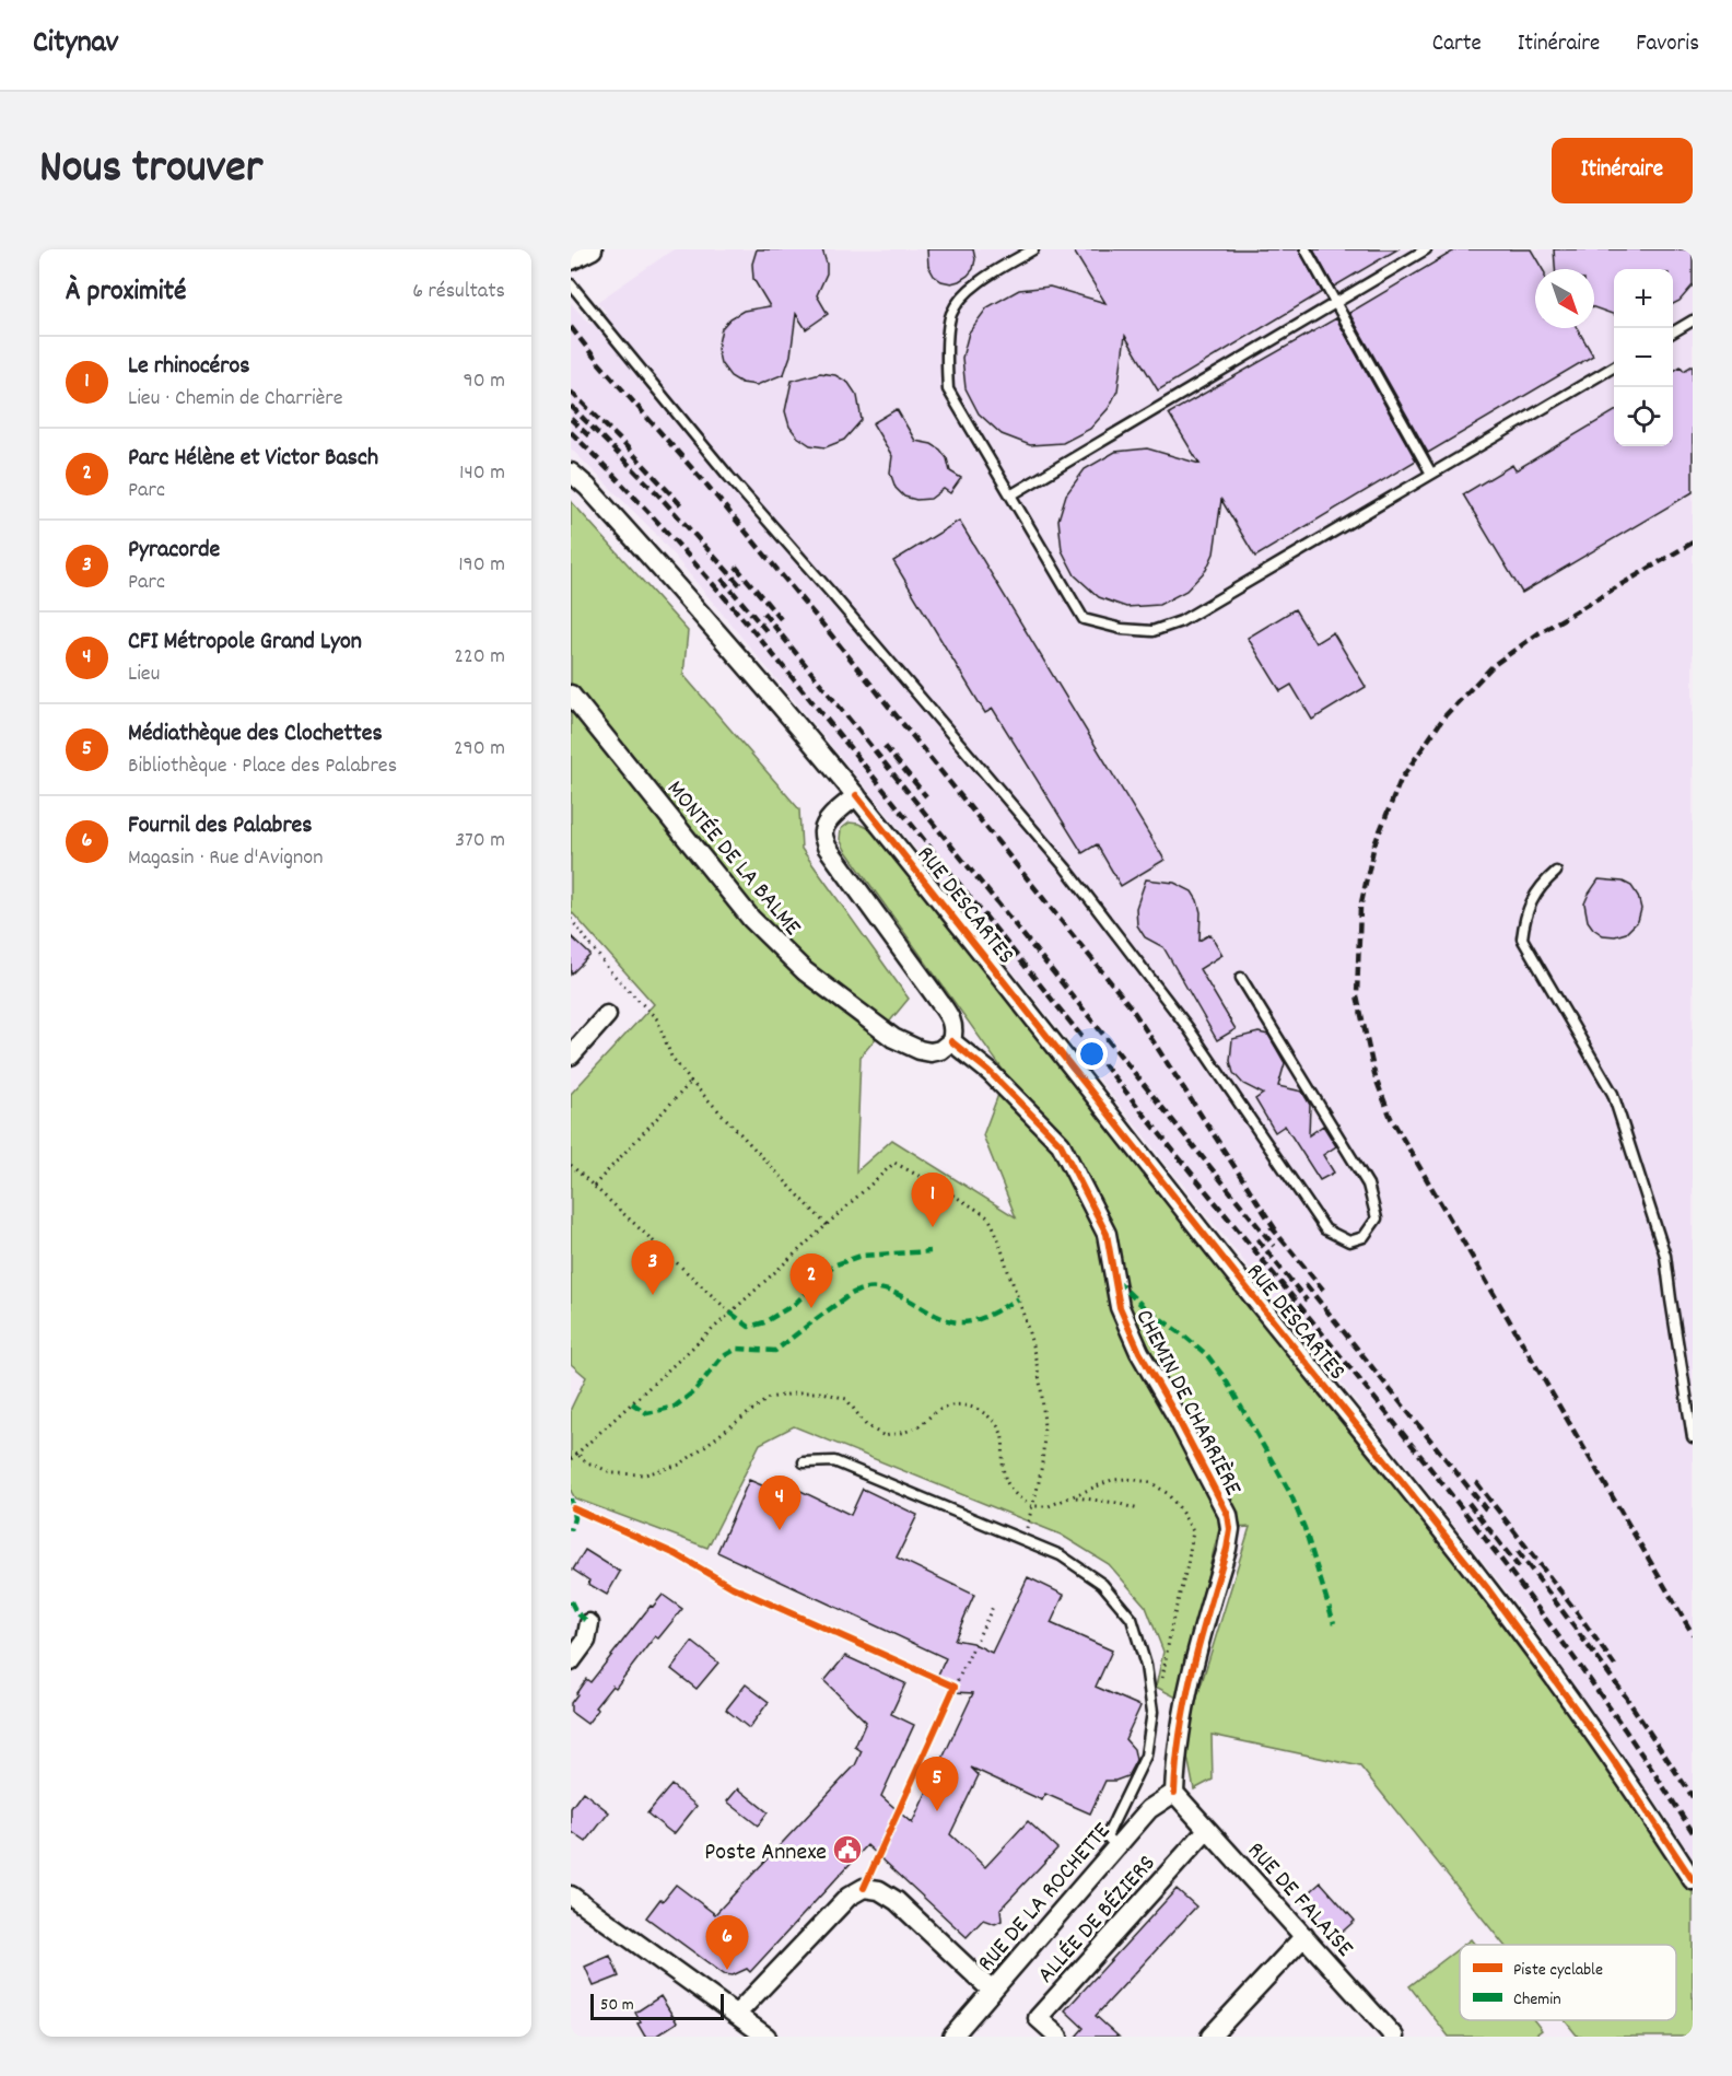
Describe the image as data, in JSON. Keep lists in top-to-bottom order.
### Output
{
  "streets": {
    "street": [
      "MONTÉE DE LA BALME",
      "RUE DESCARTES",
      "CHEMIN DE CHARRIÈRE",
      "RUE DE LA ROCHETTE",
      "RUE DE FALAISE",
      "ALLÉE DE BÉZIERS"
    ]
  },
  "crossings": [
    ["MONTÉE DE LA BALME", "CHEMIN DE CHARRIÈRE"],
    ["CHEMIN DE CHARRIÈRE", "RUE DE LA ROCHETTE"],
    ["CHEMIN DE CHARRIÈRE", "RUE DE FALAISE"],
    ["RUE DE LA ROCHETTE", "RUE DE FALAISE"],
    ["RUE DE FALAISE", "ALLÉE DE BÉZIERS"]
  ],
  "places": {
    "public building": ["Poste Annexe"]
  },
  "legend": ["Piste cyclable", "Chemin"],
  "scale_bar": "50 m",
  "north": "bottom right",
  "page": {
    "header": "Citynav",
    "nav": ["Carte", "Itinéraire", "Favoris"],
    "title": "Nous trouver",
    "buttons": "Itinéraire",
    "heading": ["À proximité", "6 résultats"],
    "map_buttons": ["+", "−"],
    "list": [
      {
        "mark": "1",
        "name": "Le rhinocéros",
        "note": "Lieu · Chemin de Charrière",
        "value": "90 m"
      },
      {
        "mark": "2",
        "name": "Parc Hélène et Victor Basch",
        "note": "Parc",
        "value": "140 m"
      },
      {
        "mark": "3",
        "name": "Pyracorde",
        "note": "Parc",
        "value": "190 m"
      },
      {
        "mark": "4",
        "name": "CFI Métropole Grand Lyon",
        "note": "Lieu",
        "value": "220 m"
      },
      {
        "mark": "5",
        "name": "Médiathèque des Clochettes",
        "note": "Bibliothèque · Place des Palabres",
        "value": "290 m"
      },
      {
        "mark": "6",
        "name": "Fournil des Palabres",
        "note": "Magasin · Rue d'Avignon",
        "value": "370 m"
      }
    ],
    "pins": [
      "1",
      "3",
      "2",
      "4",
      "5",
      "6"
    ],
    "scale": "50 m"
  }
}
